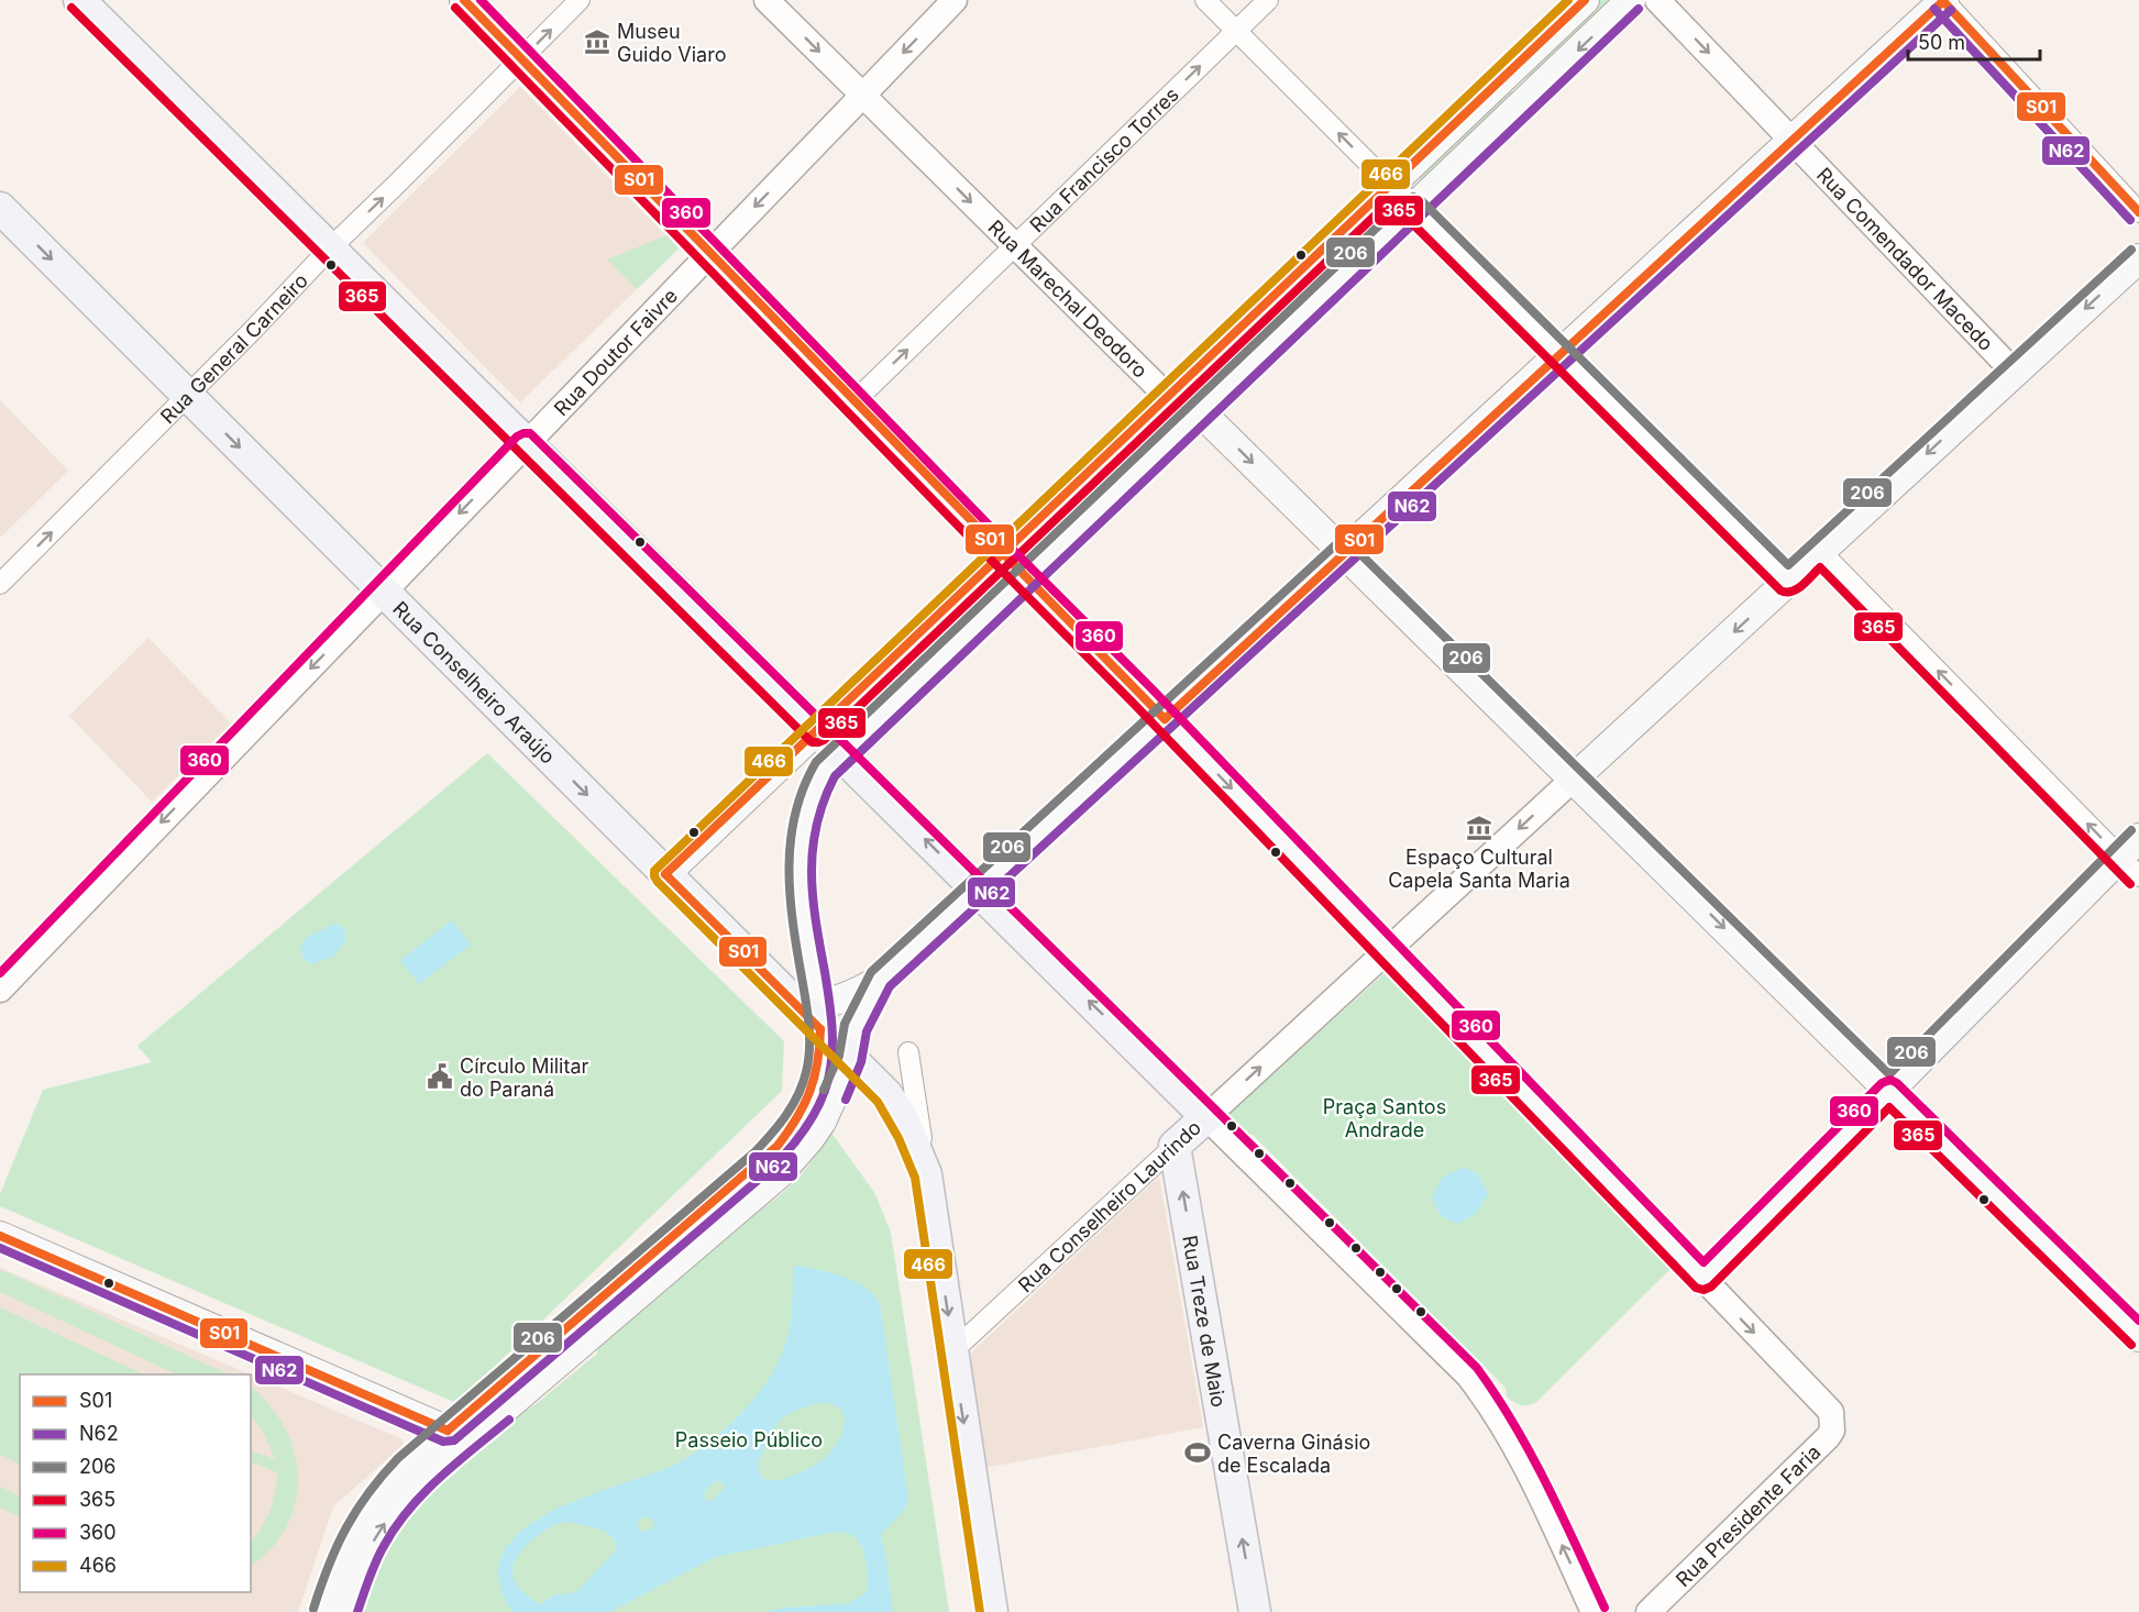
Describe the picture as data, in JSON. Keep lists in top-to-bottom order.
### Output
{
  "streets": {
    "main road": [
      "Rua Marechal Deodoro",
      "Rua Conselheiro Araújo",
      "Rua Conselheiro Laurindo",
      "Rua Treze de Maio"
    ],
    "street": [
      "Rua Francisco Torres",
      "Rua Comendador Macedo",
      "Rua General Carneiro",
      "Rua Doutor Faivre",
      "Rua Presidente Faria"
    ]
  },
  "crossings": [
    ["Rua Francisco Torres", "Rua Marechal Deodoro"],
    ["Rua Comendador Macedo", "Rua Conselheiro Laurindo"],
    ["Rua Marechal Deodoro", "Rua Doutor Faivre"],
    ["Rua Marechal Deodoro", "Rua Conselheiro Laurindo"],
    ["Rua General Carneiro", "Rua Conselheiro Araújo"],
    ["Rua Doutor Faivre", "Rua Conselheiro Araújo"],
    ["Rua Conselheiro Araújo", "Rua Conselheiro Laurindo"],
    ["Rua Conselheiro Laurindo", "Rua Treze de Maio"]
  ],
  "one_way": [
    "Rua Francisco Torres",
    "Rua Comendador Macedo",
    "Rua Marechal Deodoro",
    "Rua General Carneiro",
    "Rua Doutor Faivre",
    "Rua Treze de Maio"
  ],
  "parks": ["Praça Santos Andrade", "Passeio Público"],
  "places": {
    "museum": ["Museu Guido Viaro", "Espaço Cultural Capela Santa Maria"],
    "public building": ["Círculo Militar do Paraná"],
    "sports": ["Caverna Ginásio de Escalada"]
  },
  "lines": [
    "transit line S01",
    "transit line 360",
    "transit line 466",
    "transit line 365",
    "transit line N62",
    "transit line 206"
  ],
  "legend": [
    "S01",
    "N62",
    "206",
    "365",
    "360",
    "466"
  ],
  "scale_bar": "50 m"
}
